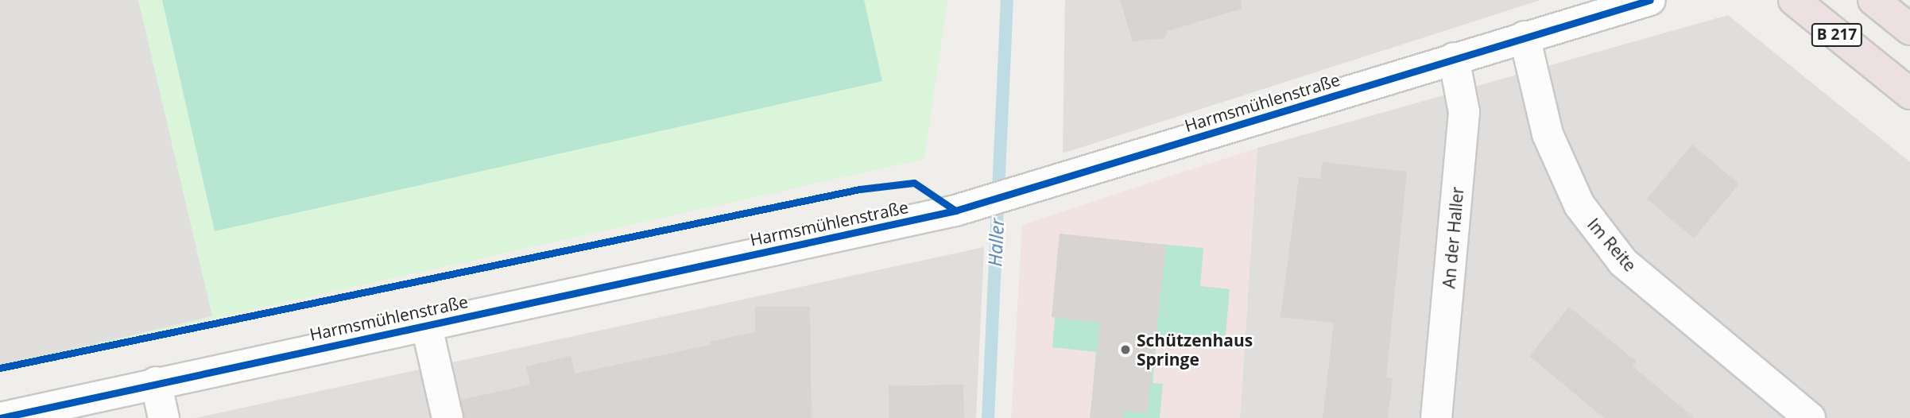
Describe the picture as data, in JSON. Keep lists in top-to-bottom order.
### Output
{
  "streets": {
    "highway": ["B 217"],
    "street": ["Harmsmühlenstraße", "An der Haller", "Im Reite"]
  },
  "crossings": [
    ["Harmsmühlenstraße", "An der Haller"],
    ["Harmsmühlenstraße", "Im Reite"]
  ],
  "water": ["Haller"],
  "places": ["Schützenhaus Springe"]
}
